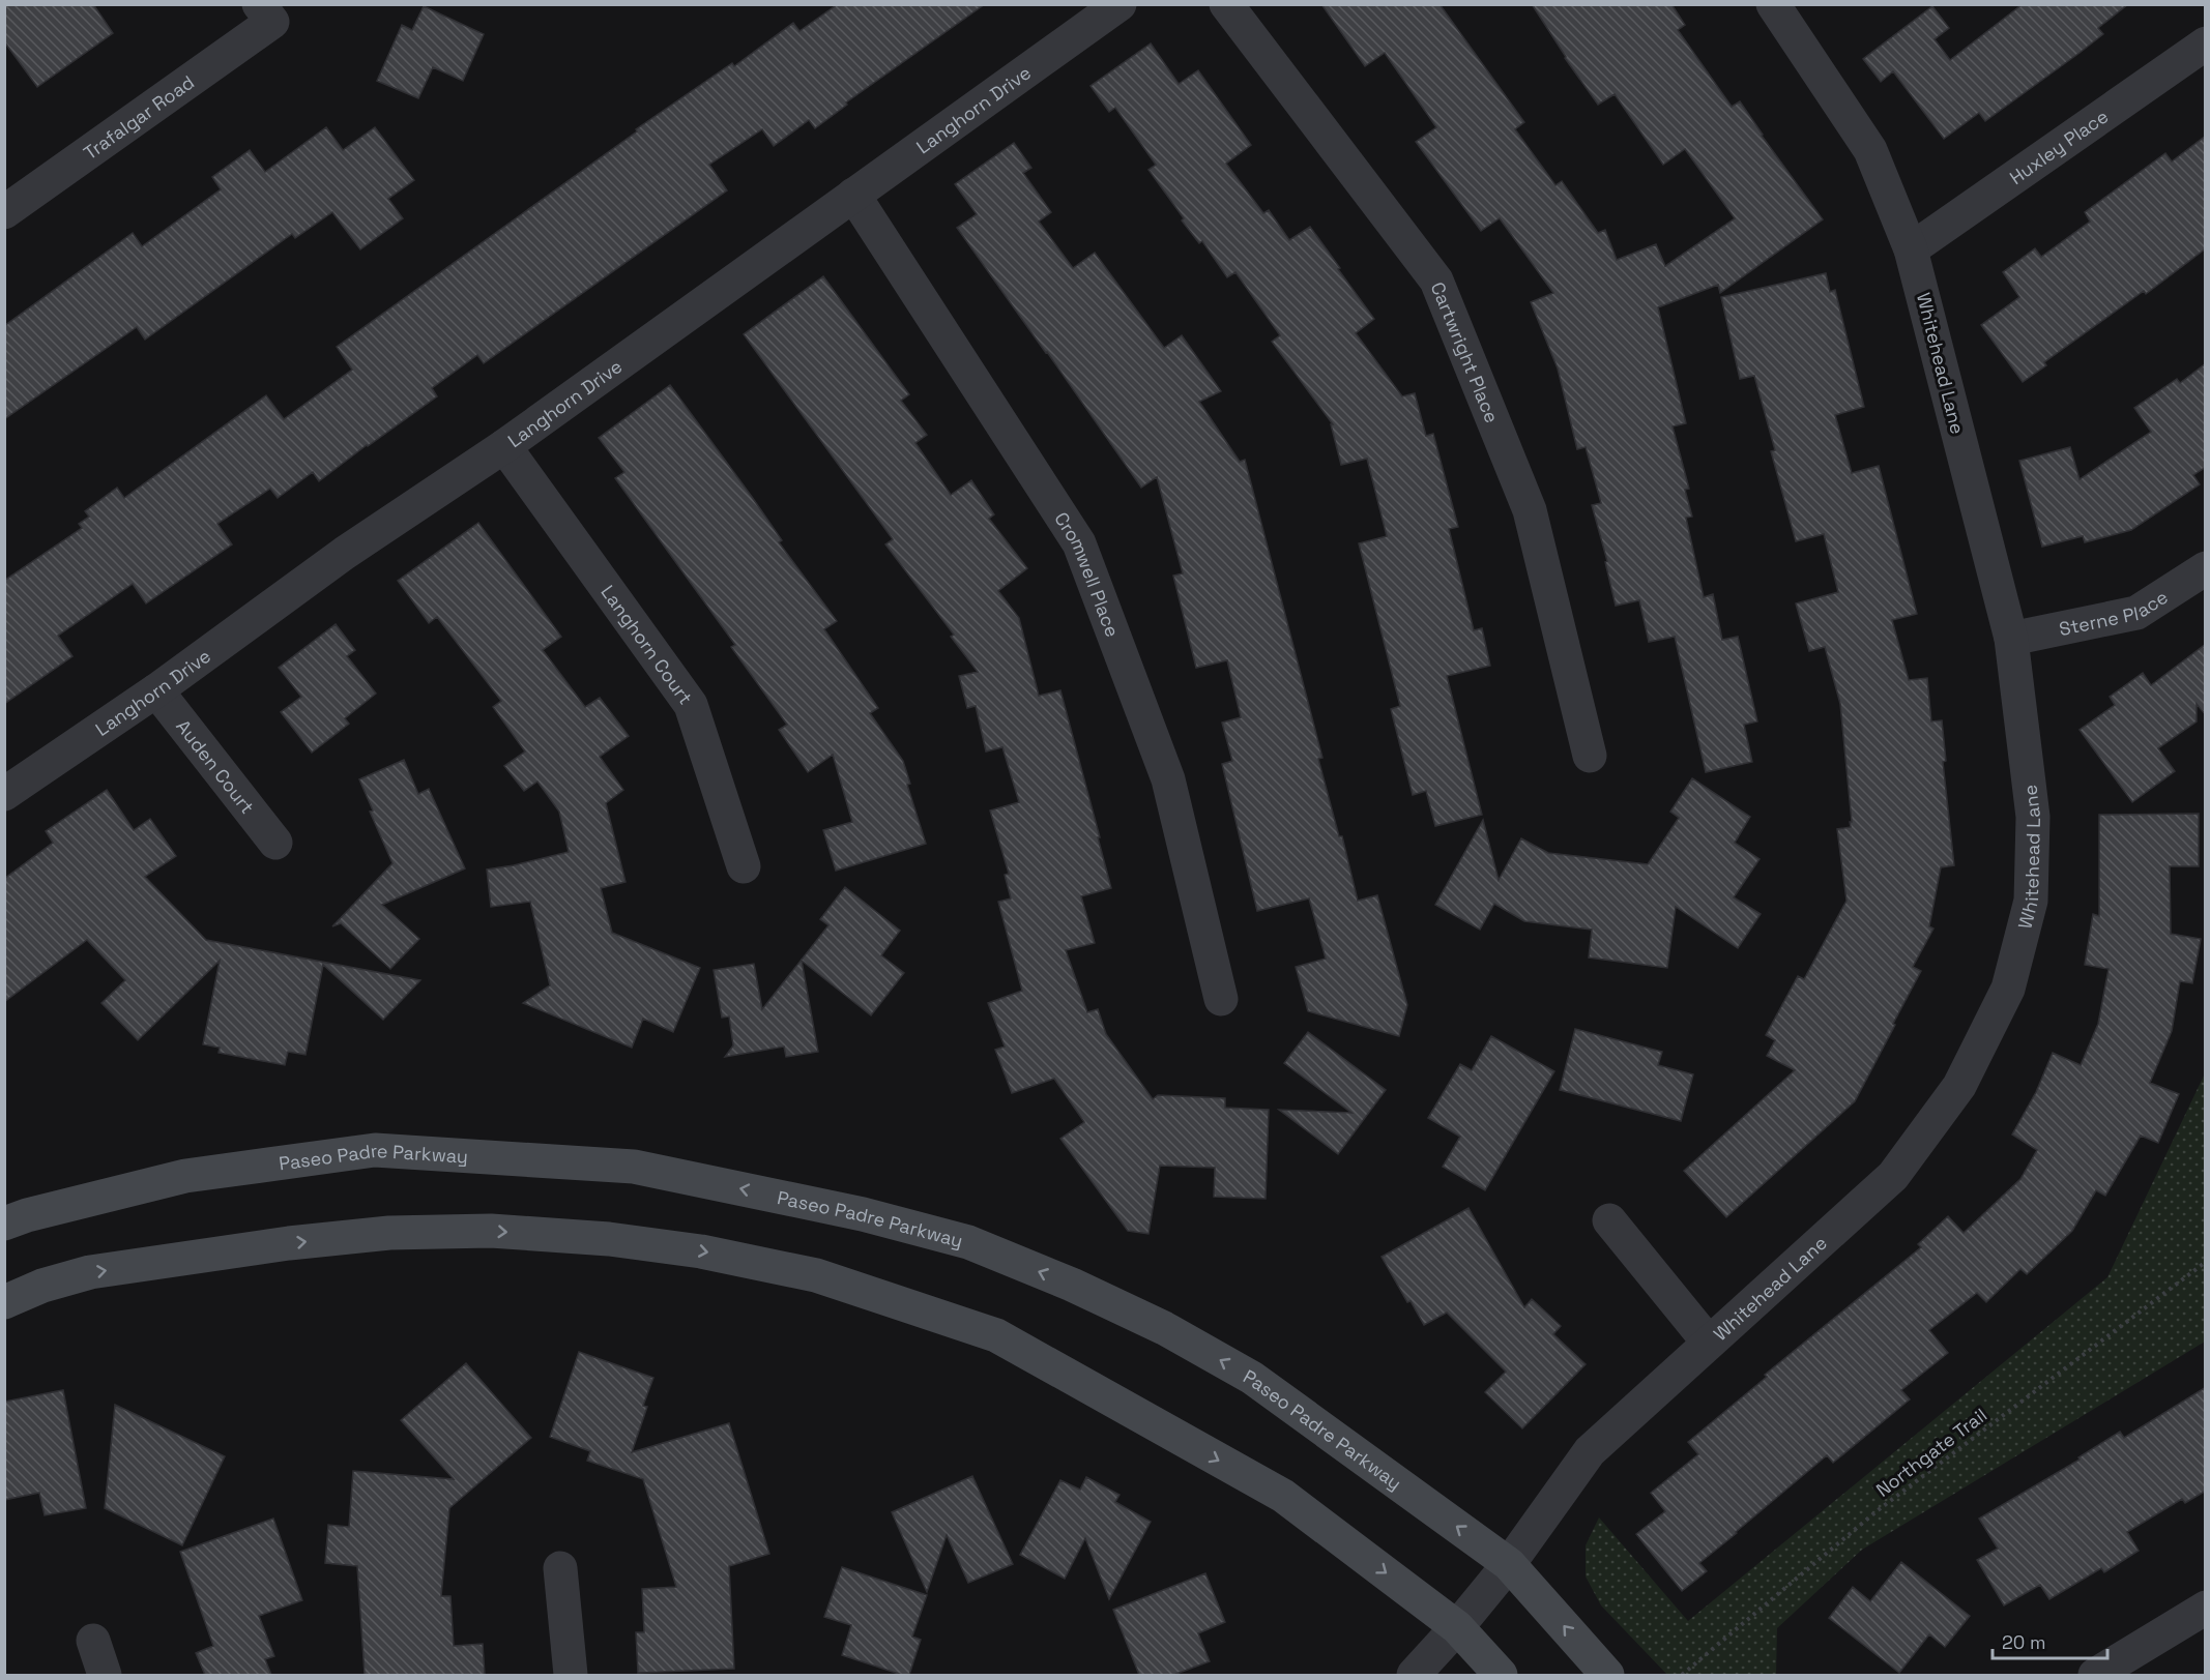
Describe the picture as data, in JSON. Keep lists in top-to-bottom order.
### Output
{
  "streets": {
    "main road": ["Paseo Padre Parkway"],
    "street": [
      "Langhorn Drive",
      "Trafalgar Road",
      "Huxley Place",
      "Cartwright Place",
      "Whitehead Lane",
      "Cromwell Place",
      "Sterne Place",
      "Langhorn Court",
      "Auden Court"
    ],
    "path": ["Northgate Trail"]
  },
  "crossings": [
    ["Langhorn Drive", "Cromwell Place"],
    ["Langhorn Drive", "Langhorn Court"],
    ["Langhorn Drive", "Auden Court"],
    ["Huxley Place", "Whitehead Lane"],
    ["Whitehead Lane", "Sterne Place"],
    ["Whitehead Lane", "Paseo Padre Parkway"]
  ],
  "scale_bar": "20 m"
}
